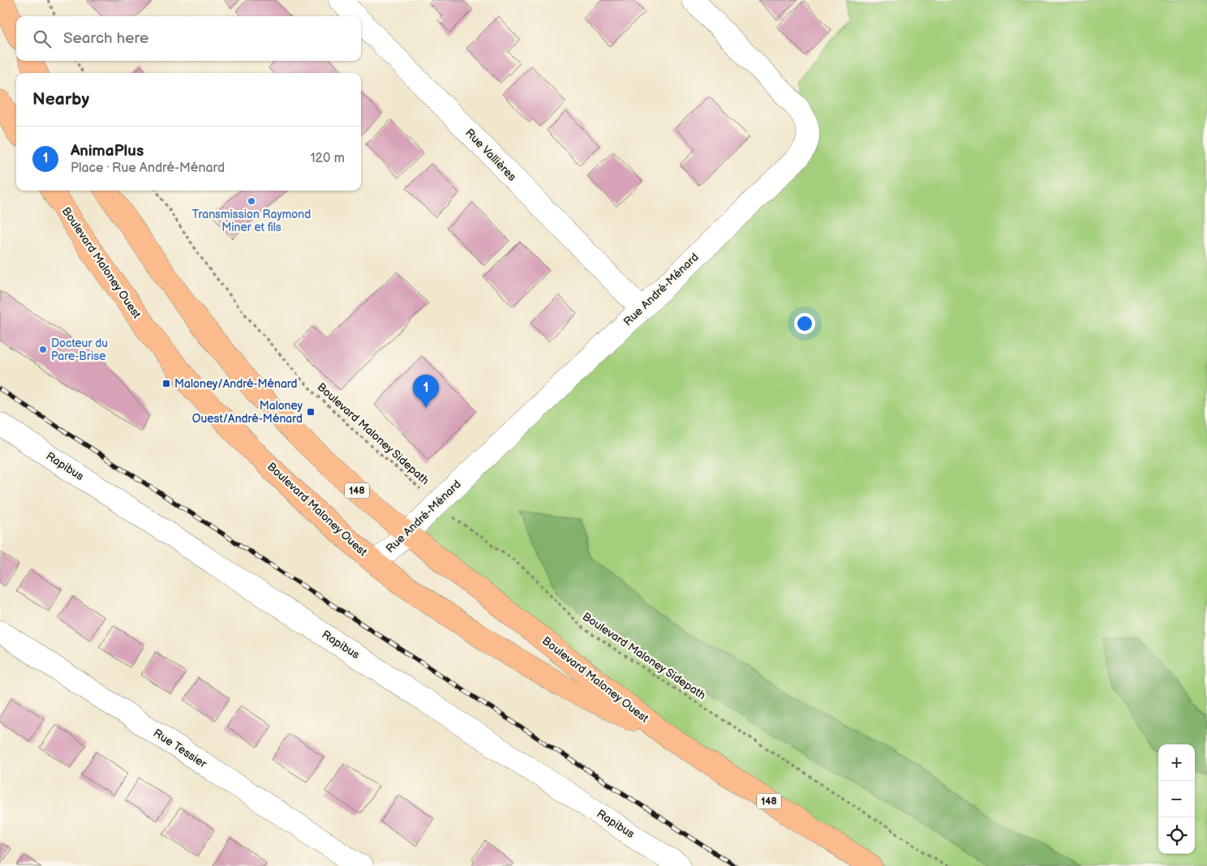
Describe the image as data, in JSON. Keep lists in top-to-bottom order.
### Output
{
  "streets": {
    "main road": ["Boulevard Maloney Ouest", "148"],
    "street": [
      "Rue Vallières",
      "Rue André-Ménard",
      "Rapibus",
      "Rue Tessier"
    ],
    "path": ["Boulevard Maloney Sidepath"]
  },
  "crossings": [
    ["Rue Vallières", "Rue André-Ménard"],
    ["Boulevard Maloney Ouest", "Rue André-Ménard"],
    ["Rue André-Ménard", "Boulevard Maloney Sidepath"]
  ],
  "places": {
    "other": ["Transmission Raymond Miner et fils", "Docteur du Pare-Brise"],
    "transit": ["Maloney/André-Ménard", "Maloney Ouest/André-Ménard"]
  },
  "page": {
    "search": "Search here",
    "heading": "Nearby",
    "list": [
      {
        "mark": "1",
        "name": "AnimaPlus",
        "note": "Place · Rue André-Ménard",
        "value": "120 m"
      }
    ],
    "pins": "1",
    "map_buttons": ["+", "−"]
  }
}
